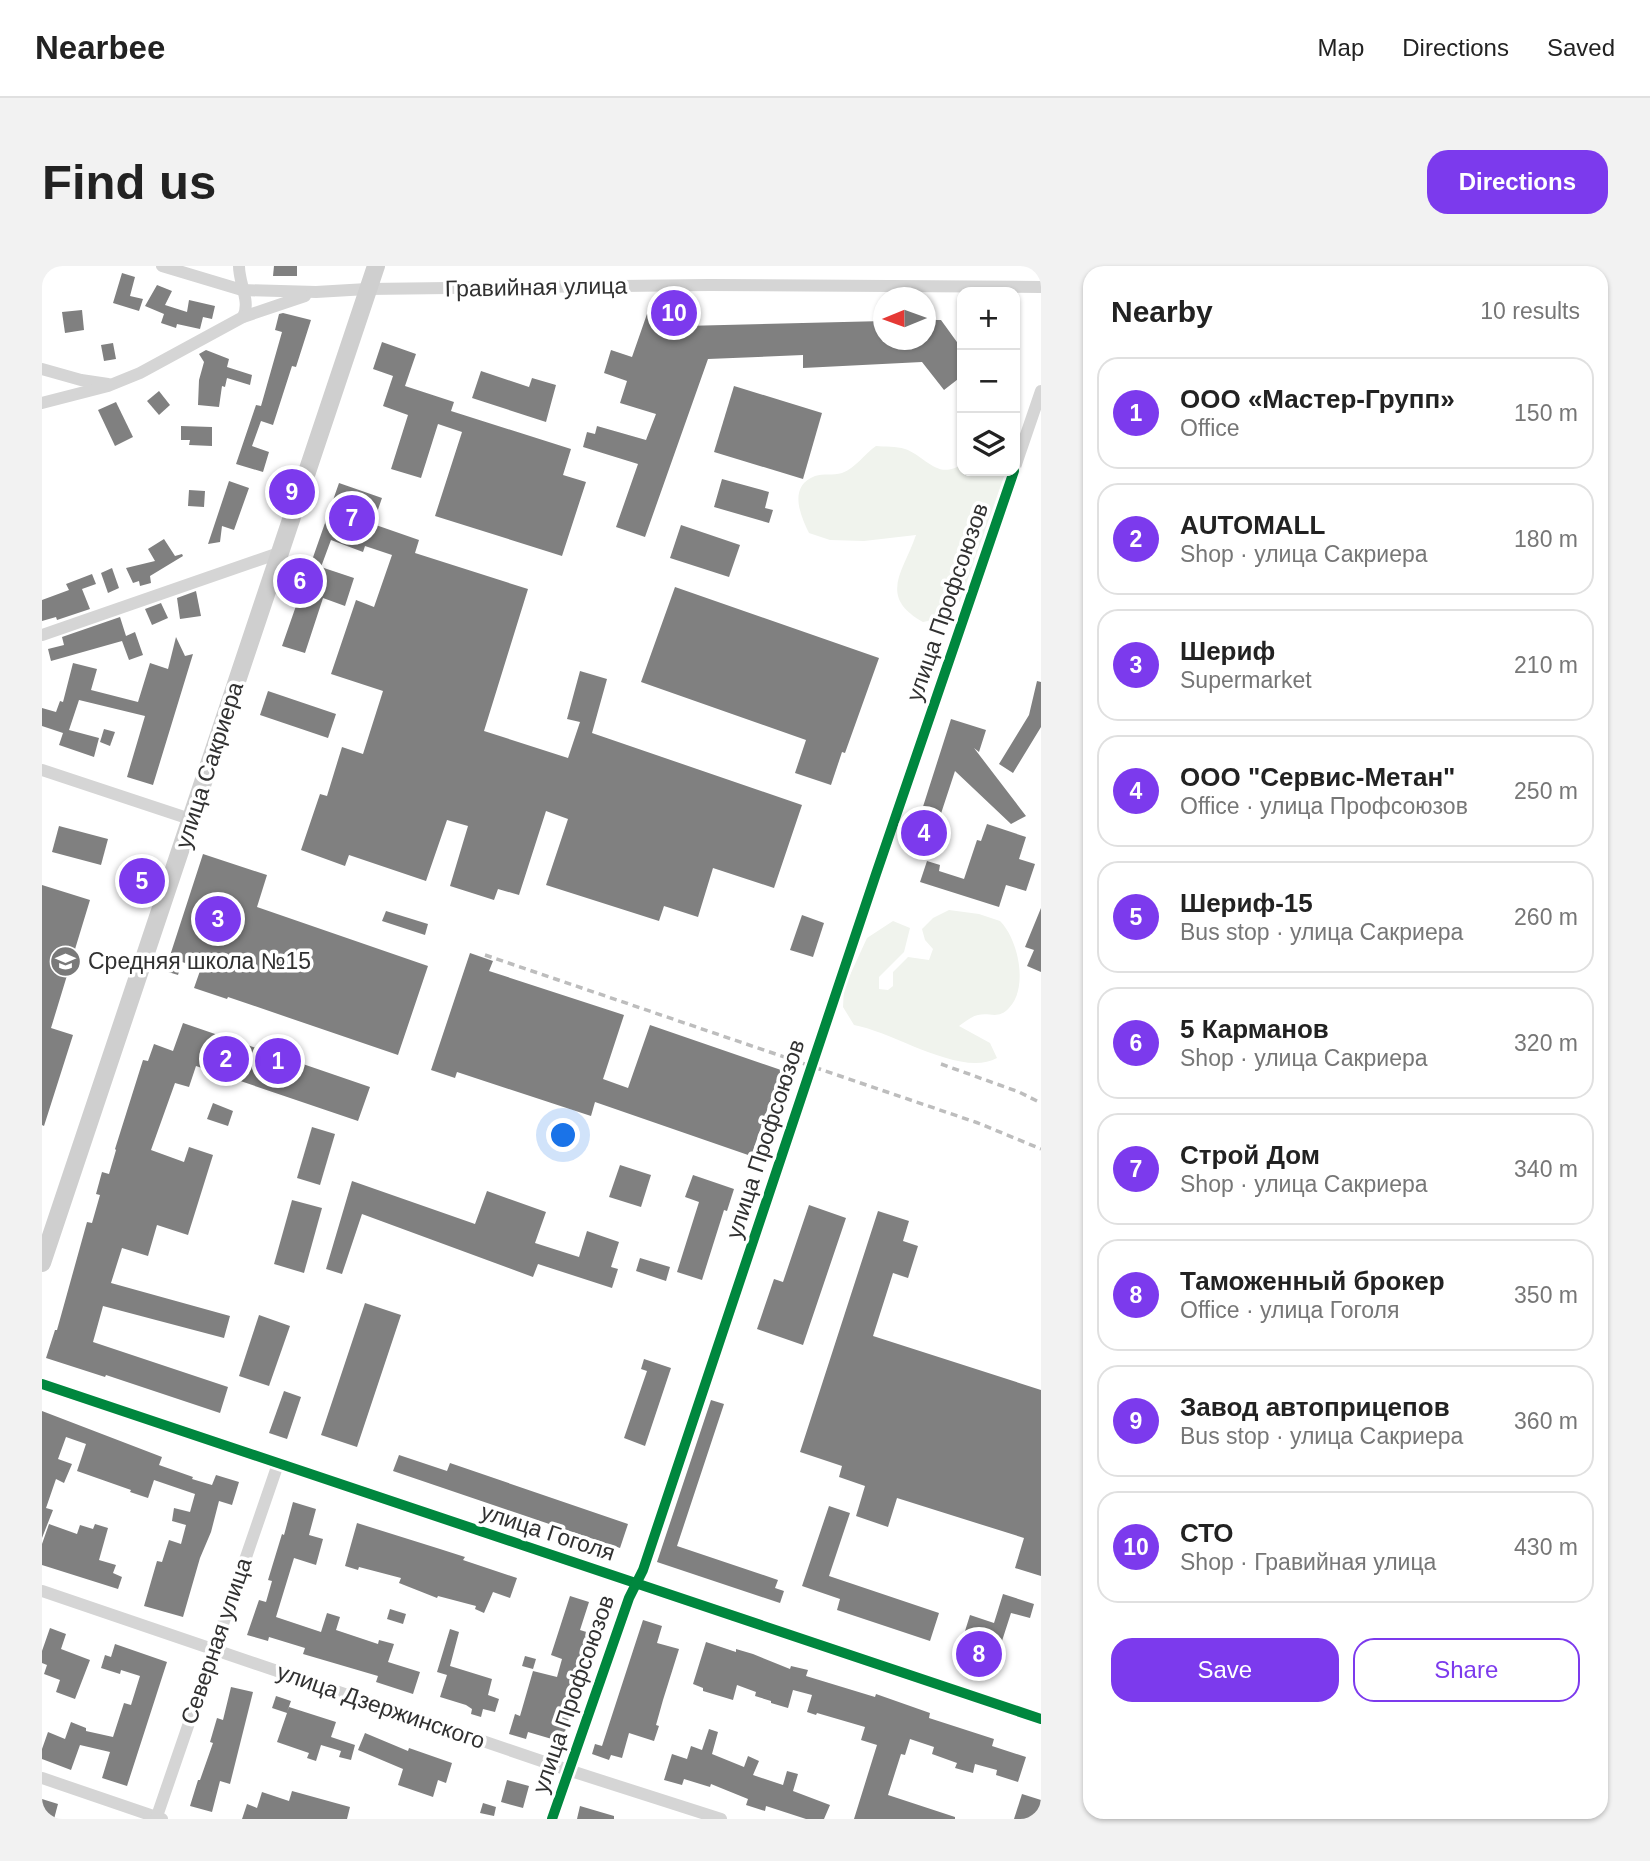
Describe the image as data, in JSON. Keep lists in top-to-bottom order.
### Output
{
  "streets": {
    "street": [
      "Гравийная улица",
      "улица Профсоюзов",
      "улица Сакриера",
      "улица Гоголя",
      "Северная улица",
      "улица Дзержинского"
    ]
  },
  "crossings": [
    ["Гравийная улица", "улица Сакриера"],
    ["улица Профсоюзов", "улица Гоголя"],
    ["улица Профсоюзов", "улица Дзержинского"],
    ["улица Гоголя", "Северная улица"],
    ["Северная улица", "улица Дзержинского"]
  ],
  "places": {
    "school or university": ["Средняя школа №15"]
  },
  "north": "left",
  "page": {
    "header": "Nearbee",
    "nav": ["Map", "Directions", "Saved"],
    "buttons": [
      "Directions",
      ["Save", "Share"]
    ],
    "title": "Find us",
    "heading": ["Nearby", "10 results"],
    "pins": [
      "10",
      "9",
      "7",
      "6",
      "4",
      "5",
      "3",
      "2",
      "1",
      "8"
    ],
    "map_buttons": ["+", "−"],
    "list": [
      {
        "mark": "1",
        "name": "ООО «Мастер-Групп»",
        "note": "Office",
        "value": "150 m"
      },
      {
        "mark": "2",
        "name": "AUTOMALL",
        "note": "Shop · улица Сакриера",
        "value": "180 m"
      },
      {
        "mark": "3",
        "name": "Шериф",
        "note": "Supermarket",
        "value": "210 m"
      },
      {
        "mark": "4",
        "name": "ООО \"Сервис-Метан\"",
        "note": "Office · улица Профсоюзов",
        "value": "250 m"
      },
      {
        "mark": "5",
        "name": "Шериф-15",
        "note": "Bus stop · улица Сакриера",
        "value": "260 m"
      },
      {
        "mark": "6",
        "name": "5 Карманов",
        "note": "Shop · улица Сакриера",
        "value": "320 m"
      },
      {
        "mark": "7",
        "name": "Строй Дом",
        "note": "Shop · улица Сакриера",
        "value": "340 m"
      },
      {
        "mark": "8",
        "name": "Таможенный брокер",
        "note": "Office · улица Гоголя",
        "value": "350 m"
      },
      {
        "mark": "9",
        "name": "Завод автоприцепов",
        "note": "Bus stop · улица Сакриера",
        "value": "360 m"
      },
      {
        "mark": "10",
        "name": "СТО",
        "note": "Shop · Гравийная улица",
        "value": "430 m"
      }
    ]
  }
}
